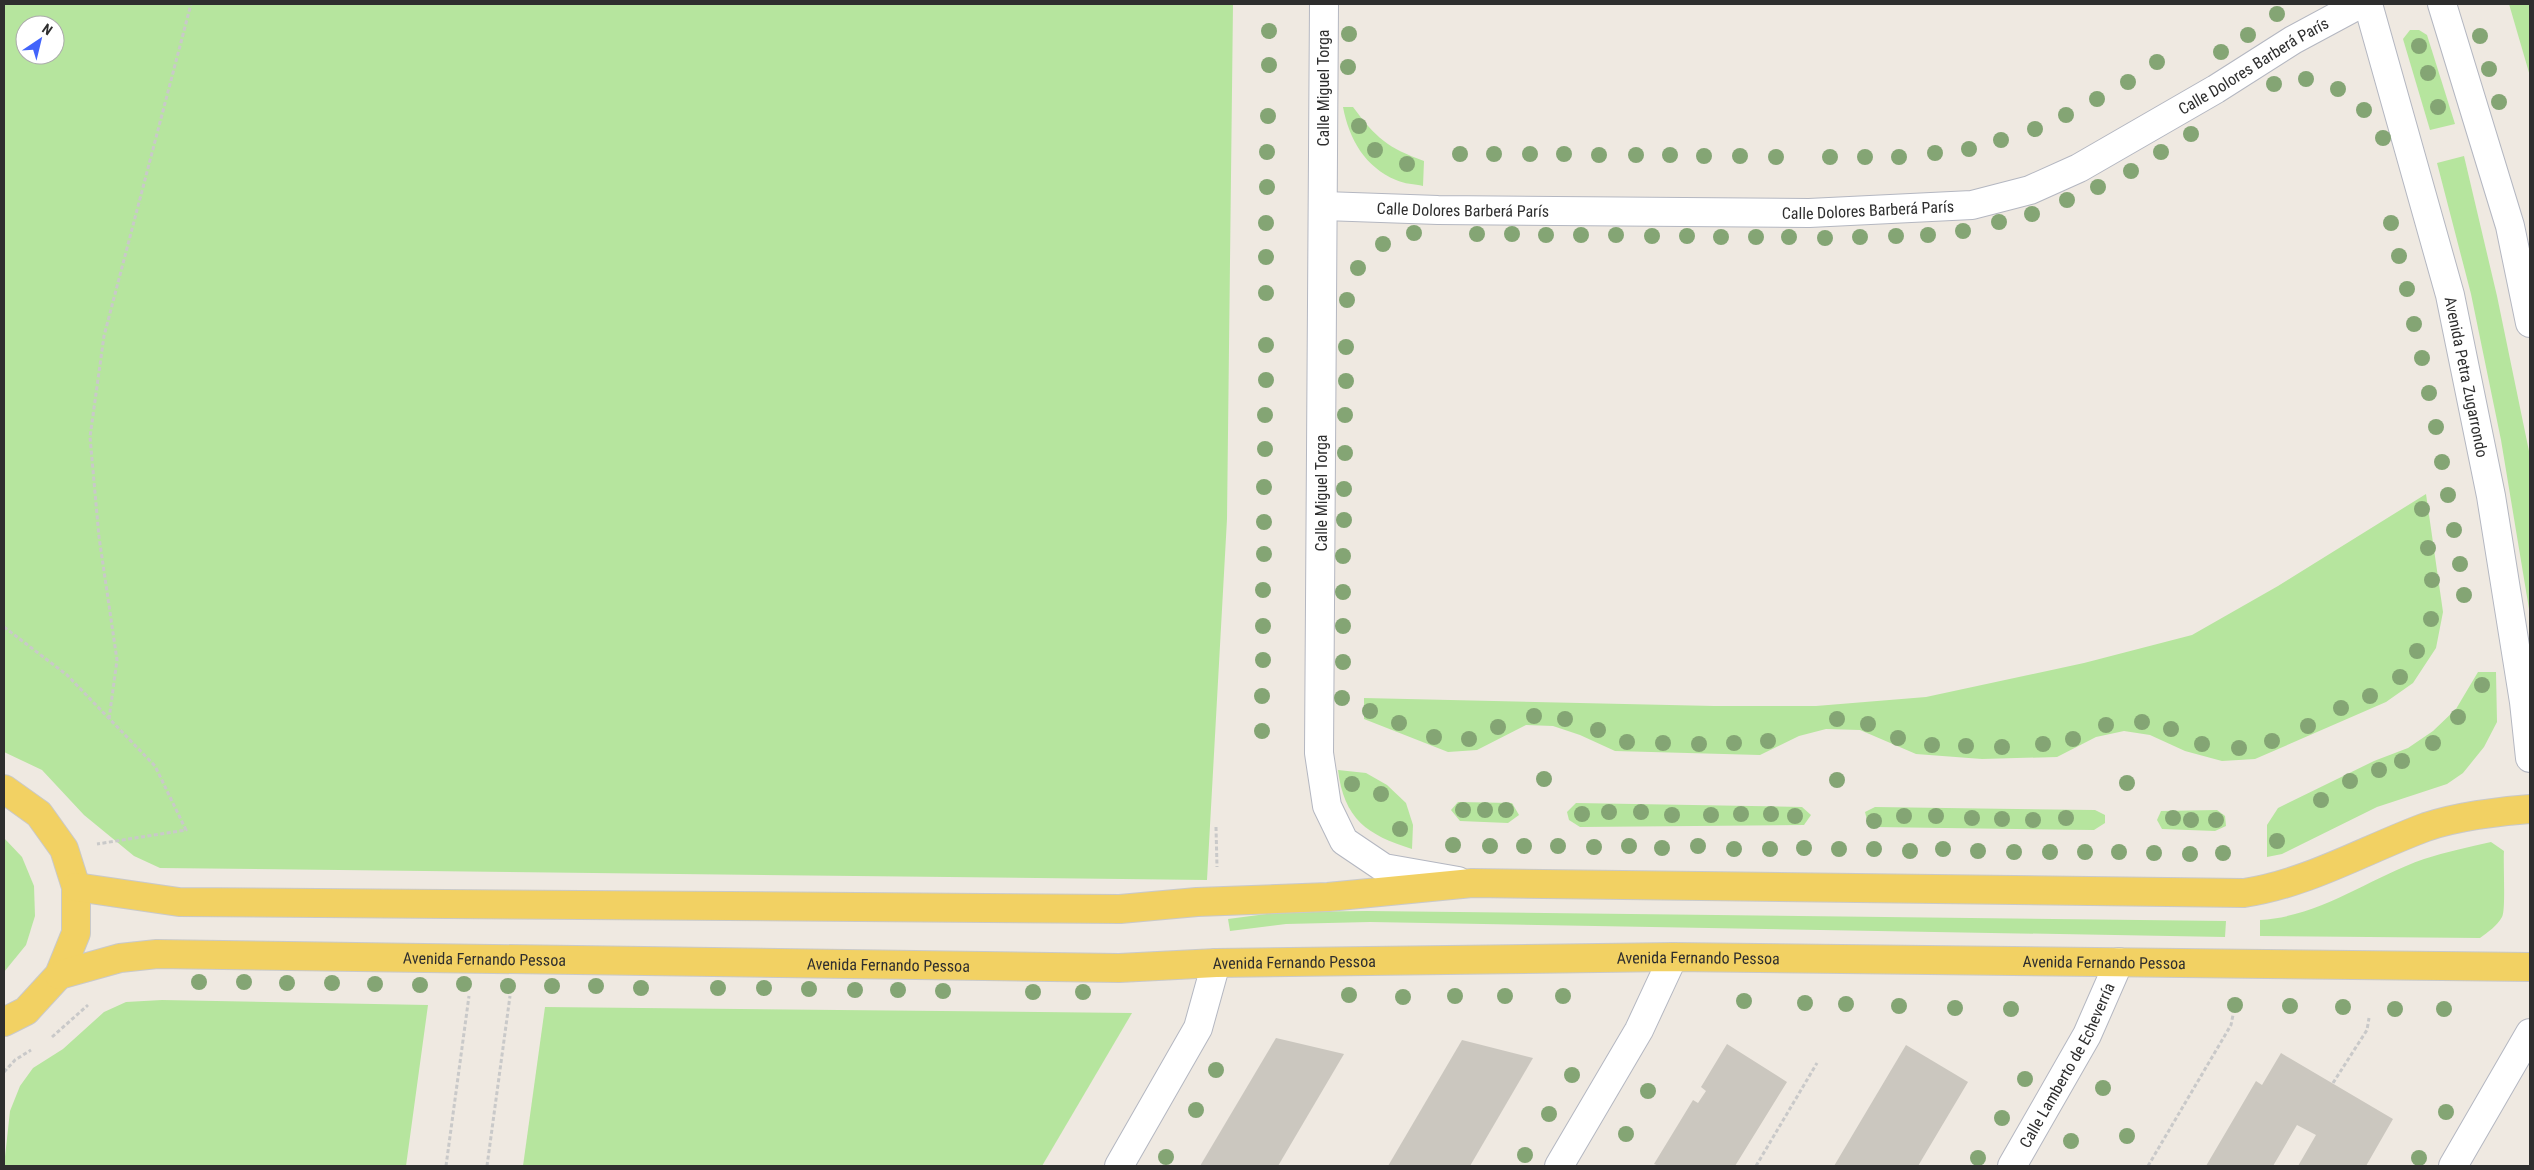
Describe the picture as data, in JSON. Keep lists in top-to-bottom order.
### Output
{
  "streets": {
    "main road": ["Avenida Fernando Pessoa"],
    "street": [
      "Calle Dolores Barberá París",
      "Calle Miguel Torga",
      "Avenida Petra Zugarrondo",
      "Calle Lamberto de Echeverría"
    ]
  },
  "crossings": [
    ["Calle Dolores Barberá París", "Calle Miguel Torga"],
    ["Avenida Fernando Pessoa", "Calle Lamberto de Echeverría"]
  ],
  "north": "top right"
}
